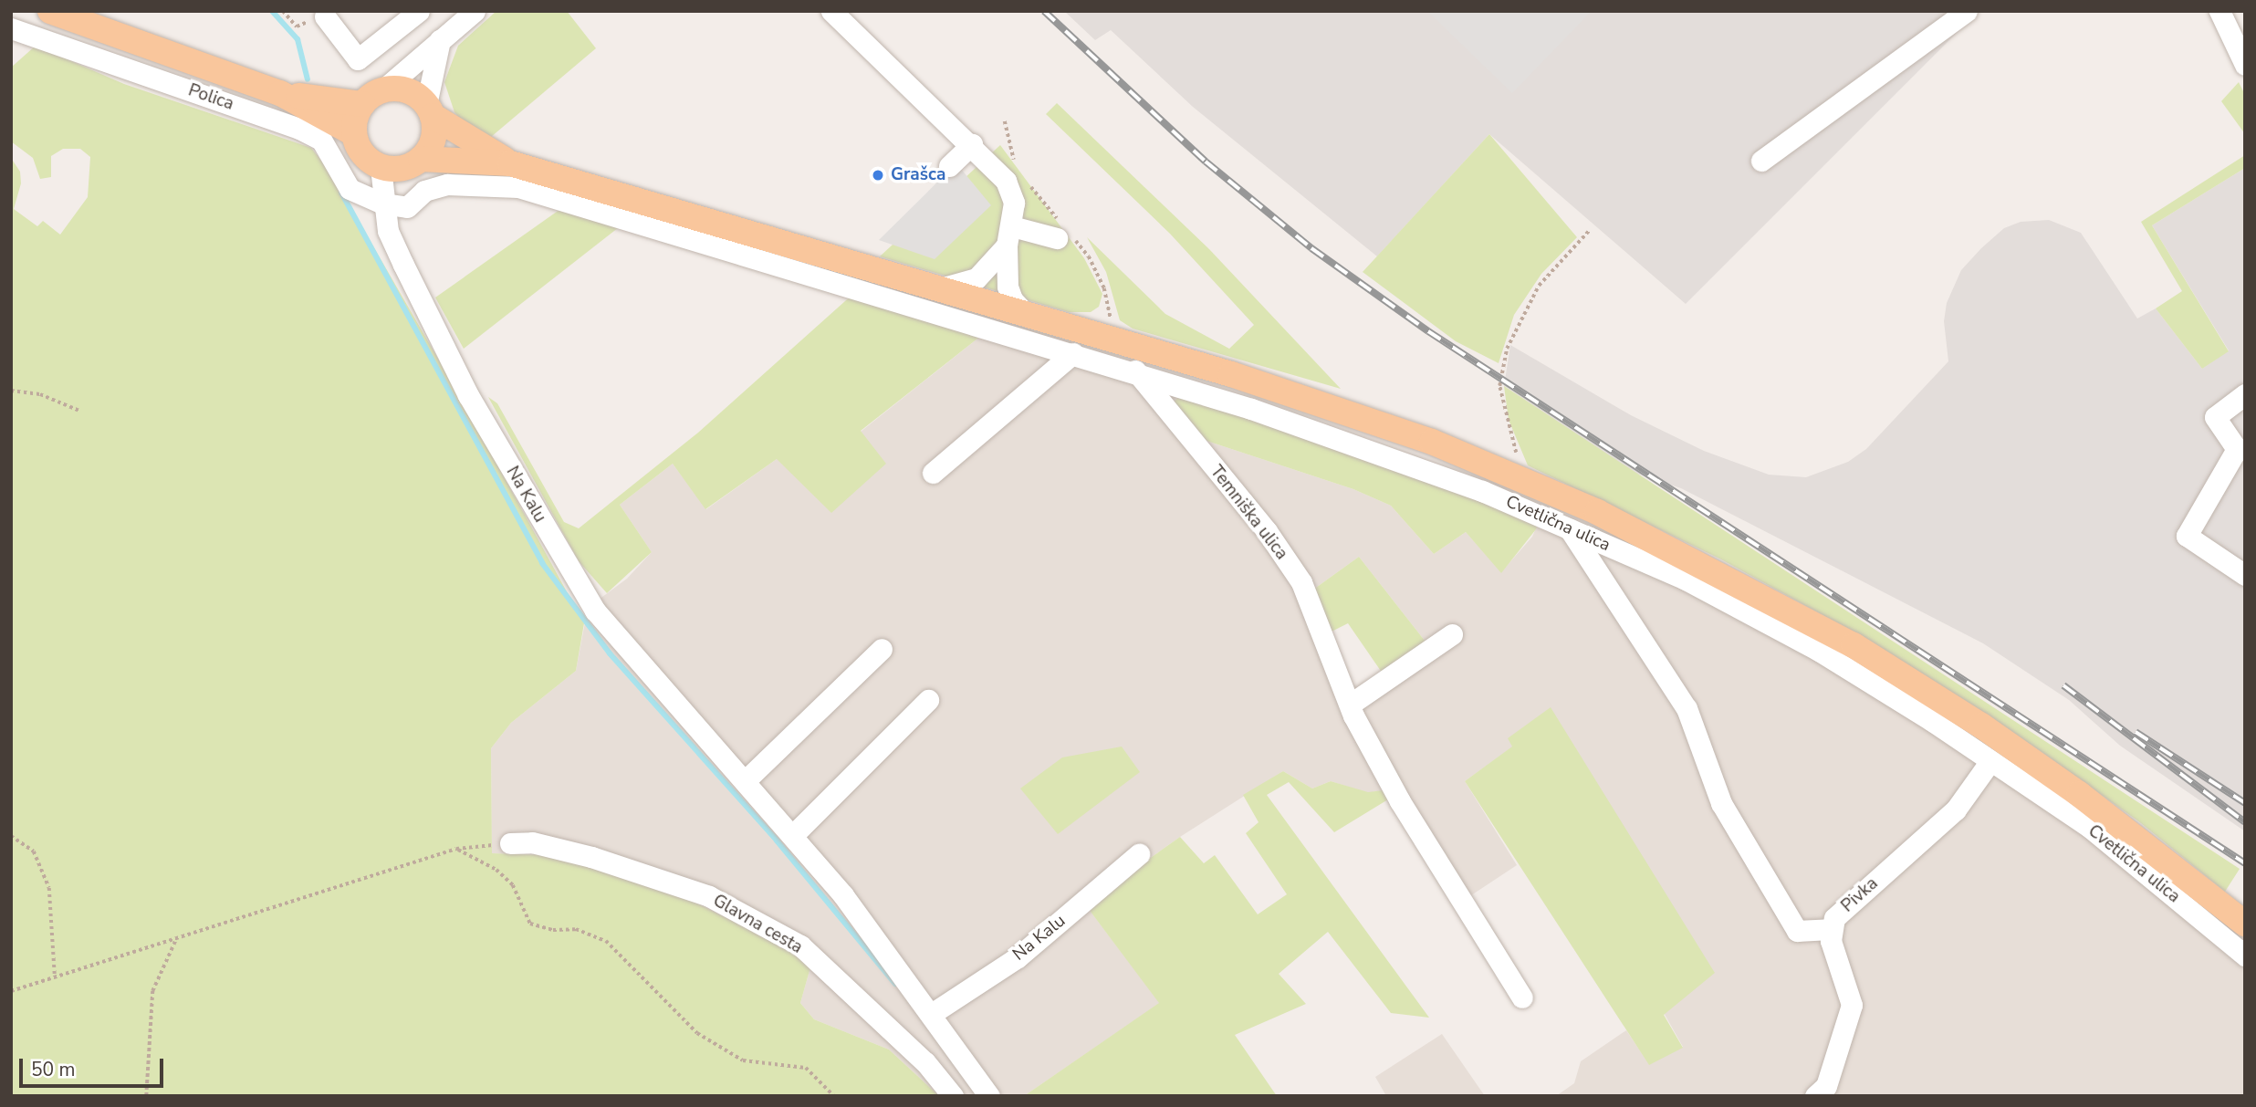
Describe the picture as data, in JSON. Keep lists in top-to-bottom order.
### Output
{
  "streets": {
    "street": [
      "Polica",
      "Na Kalu",
      "Temniška ulica",
      "Cvetlična ulica",
      "Pivka",
      "Glavna cesta"
    ]
  },
  "crossings": [
    ["Polica", "Na Kalu"],
    ["Polica", "Cvetlična ulica"],
    ["Na Kalu", "Cvetlična ulica"],
    ["Temniška ulica", "Cvetlična ulica"]
  ],
  "places": ["Grašca"],
  "scale_bar": "50 m"
}
